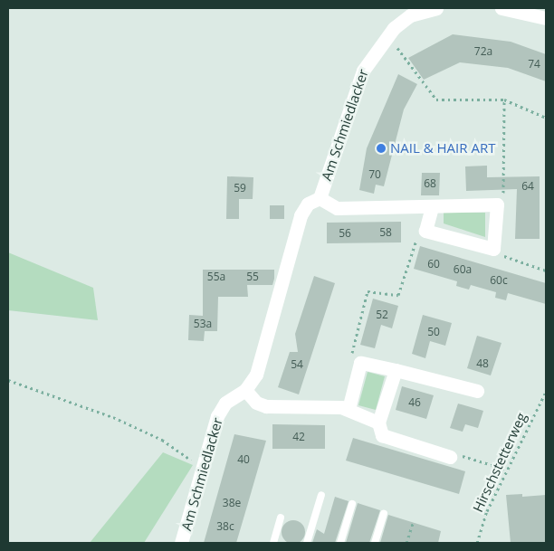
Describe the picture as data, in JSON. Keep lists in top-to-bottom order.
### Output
{
  "streets": {
    "street": ["Am Schmiedlacker"],
    "path": ["Hirschstetterweg"]
  },
  "places": ["NAIL & HAIR ART"],
  "house_numbers": [
    "72a",
    "74",
    "70",
    "68",
    "64",
    "59",
    "58",
    "56",
    "60",
    "60a",
    "55a",
    "55",
    "60c",
    "52",
    "53a",
    "50",
    "48",
    "54",
    "46",
    "42",
    "40",
    "38e",
    "38c"
  ]
}
